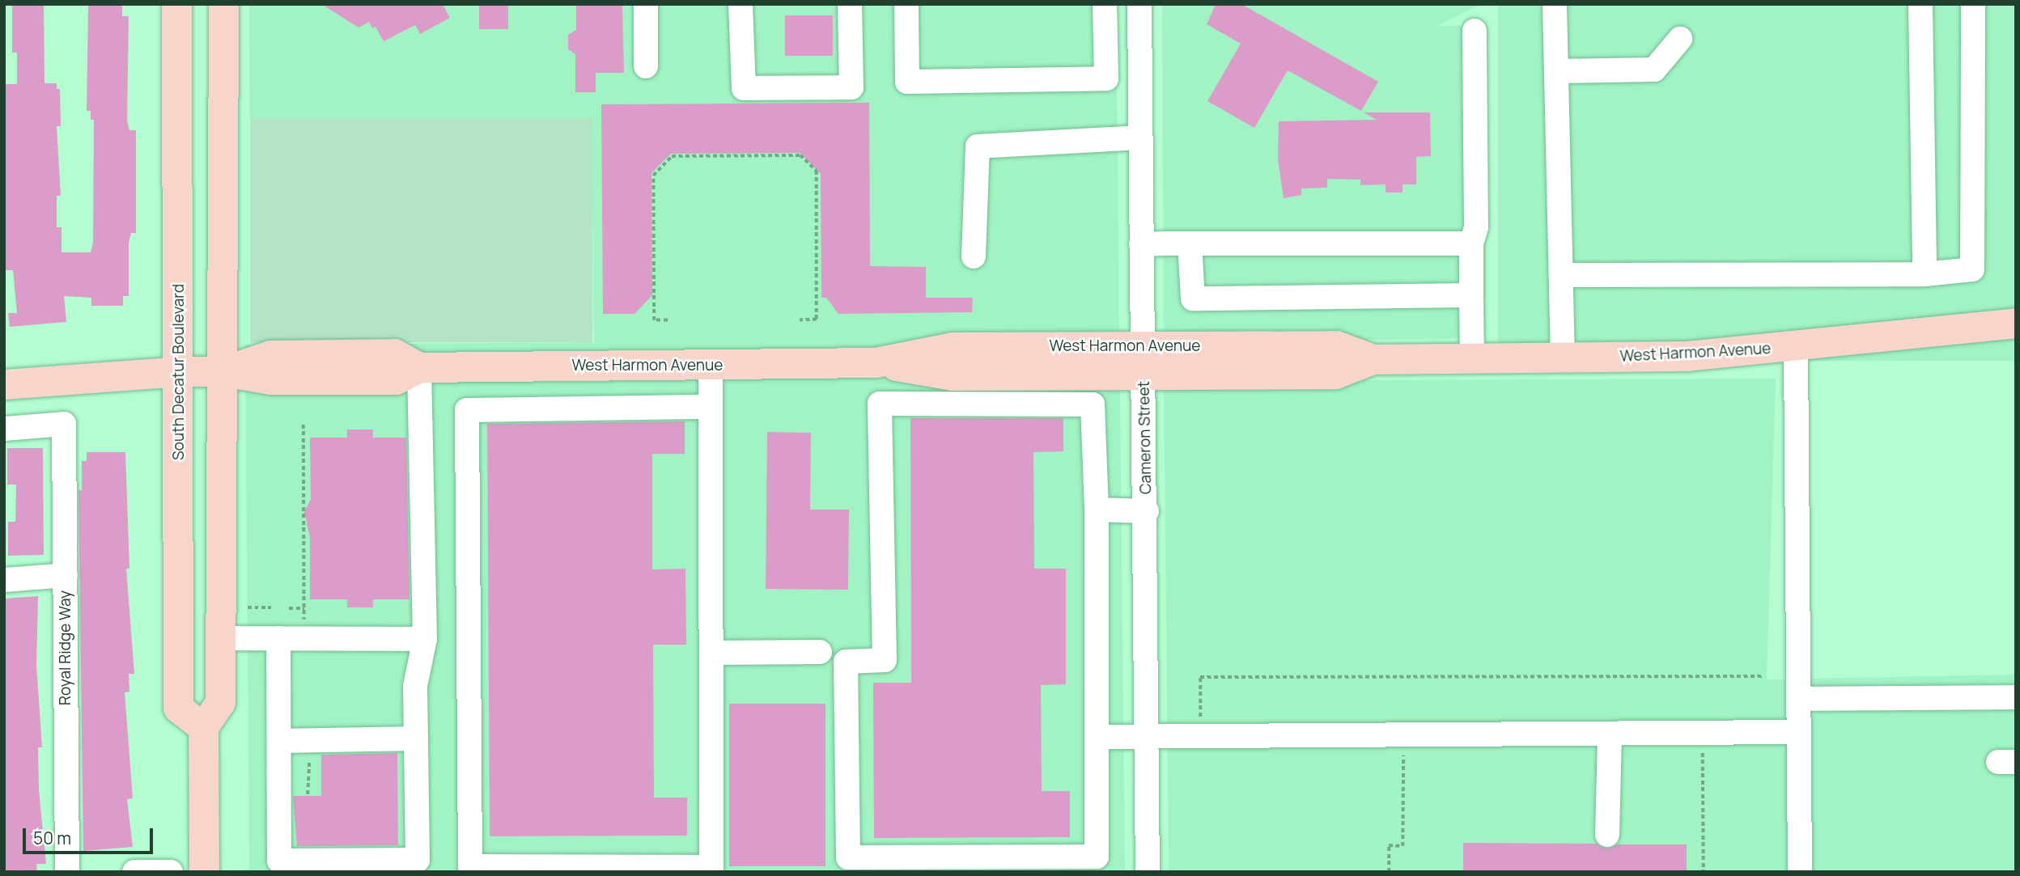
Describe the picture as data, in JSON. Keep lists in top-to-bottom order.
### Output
{
  "streets": {
    "main road": ["West Harmon Avenue", "South Decatur Boulevard"],
    "street": ["Cameron Street", "Royal Ridge Way"]
  },
  "crossings": [
    ["West Harmon Avenue", "South Decatur Boulevard"],
    ["West Harmon Avenue", "Cameron Street"]
  ],
  "scale_bar": "50 m"
}
